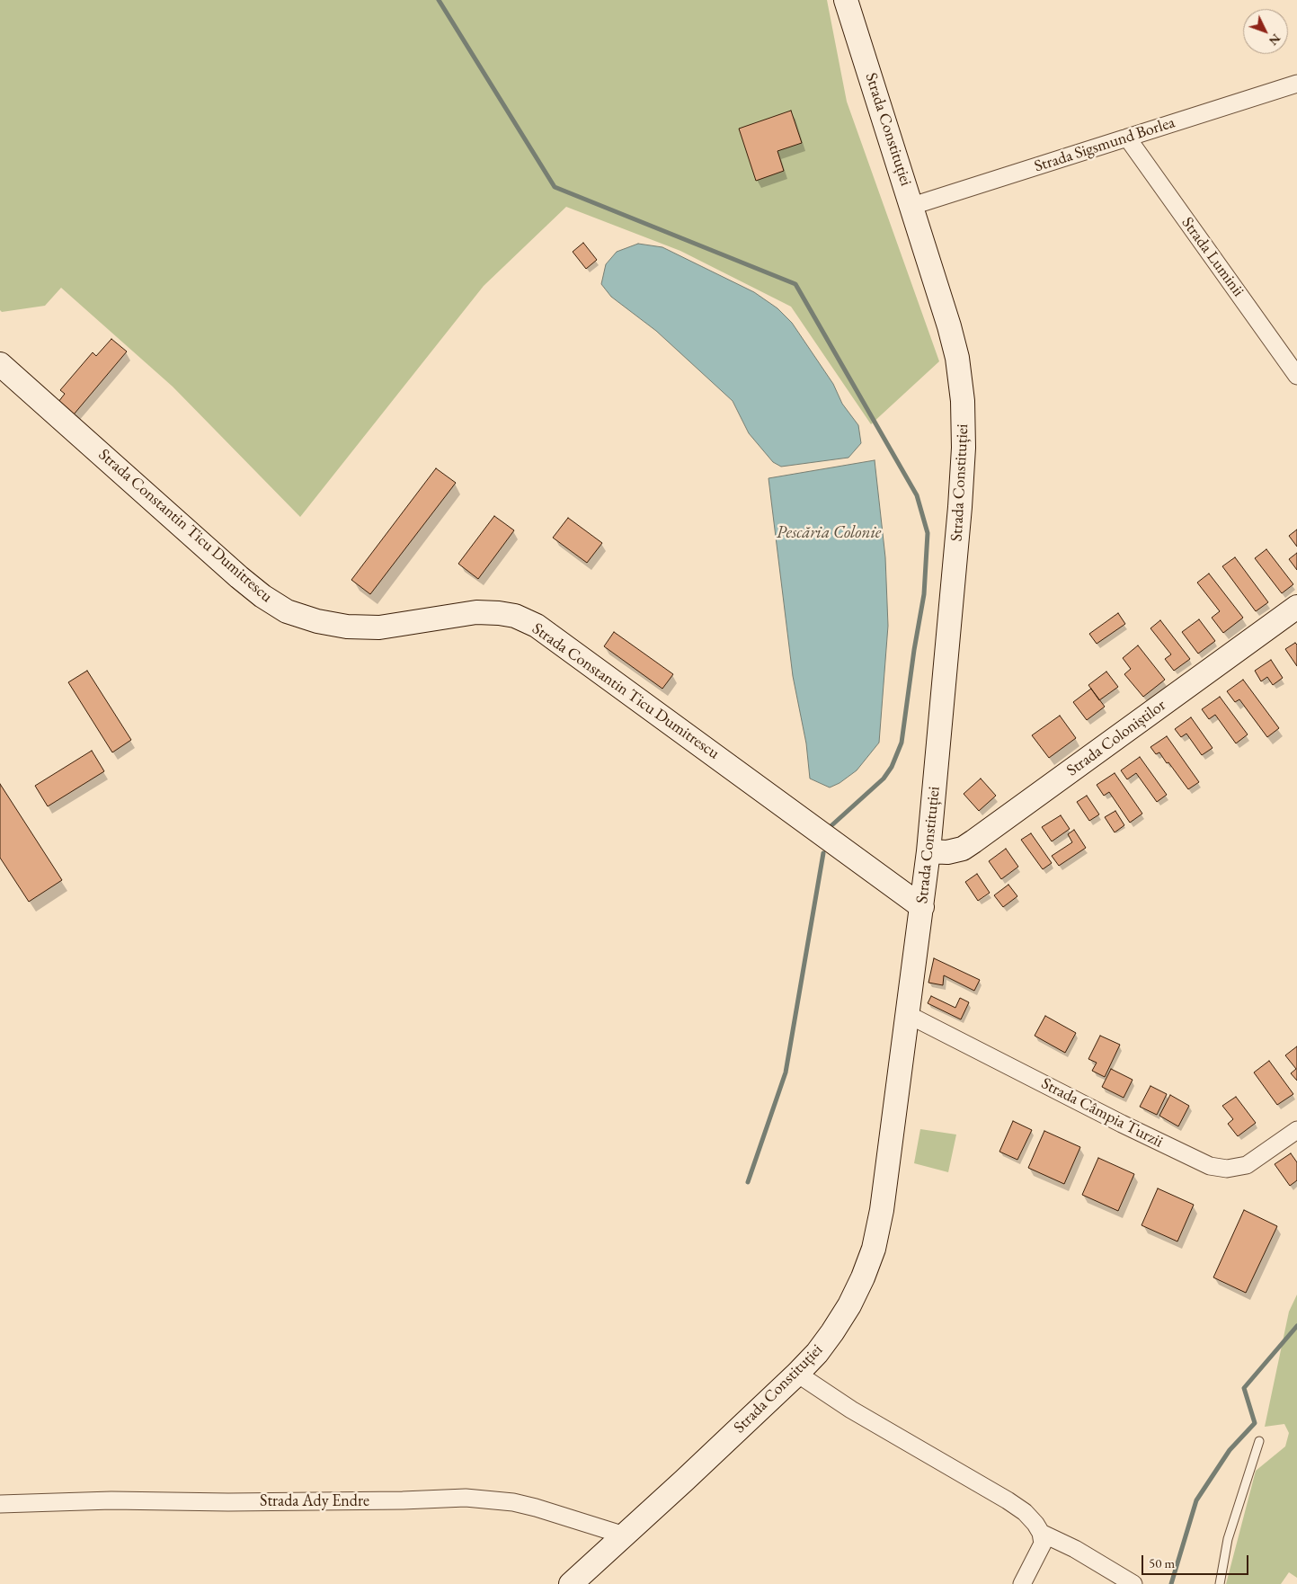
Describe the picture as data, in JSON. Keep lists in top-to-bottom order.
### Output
{
  "streets": {
    "street": [
      "Strada Constituției",
      "Strada Sigsmund Borlea",
      "Strada Luminii",
      "Strada Constantin Ticu Dumitrescu",
      "Strada Coloniștilor",
      "Strada Câmpia Turzii",
      "Strada Ady Endre"
    ]
  },
  "crossings": [
    ["Strada Constituției", "Strada Sigsmund Borlea"],
    ["Strada Constituției", "Strada Constantin Ticu Dumitrescu"],
    ["Strada Constituției", "Strada Coloniștilor"],
    ["Strada Constituției", "Strada Câmpia Turzii"],
    ["Strada Constituției", "Strada Ady Endre"],
    ["Strada Sigsmund Borlea", "Strada Luminii"]
  ],
  "water": ["Pescăria Colonie"],
  "scale_bar": "50 m",
  "north": "bottom right"
}
